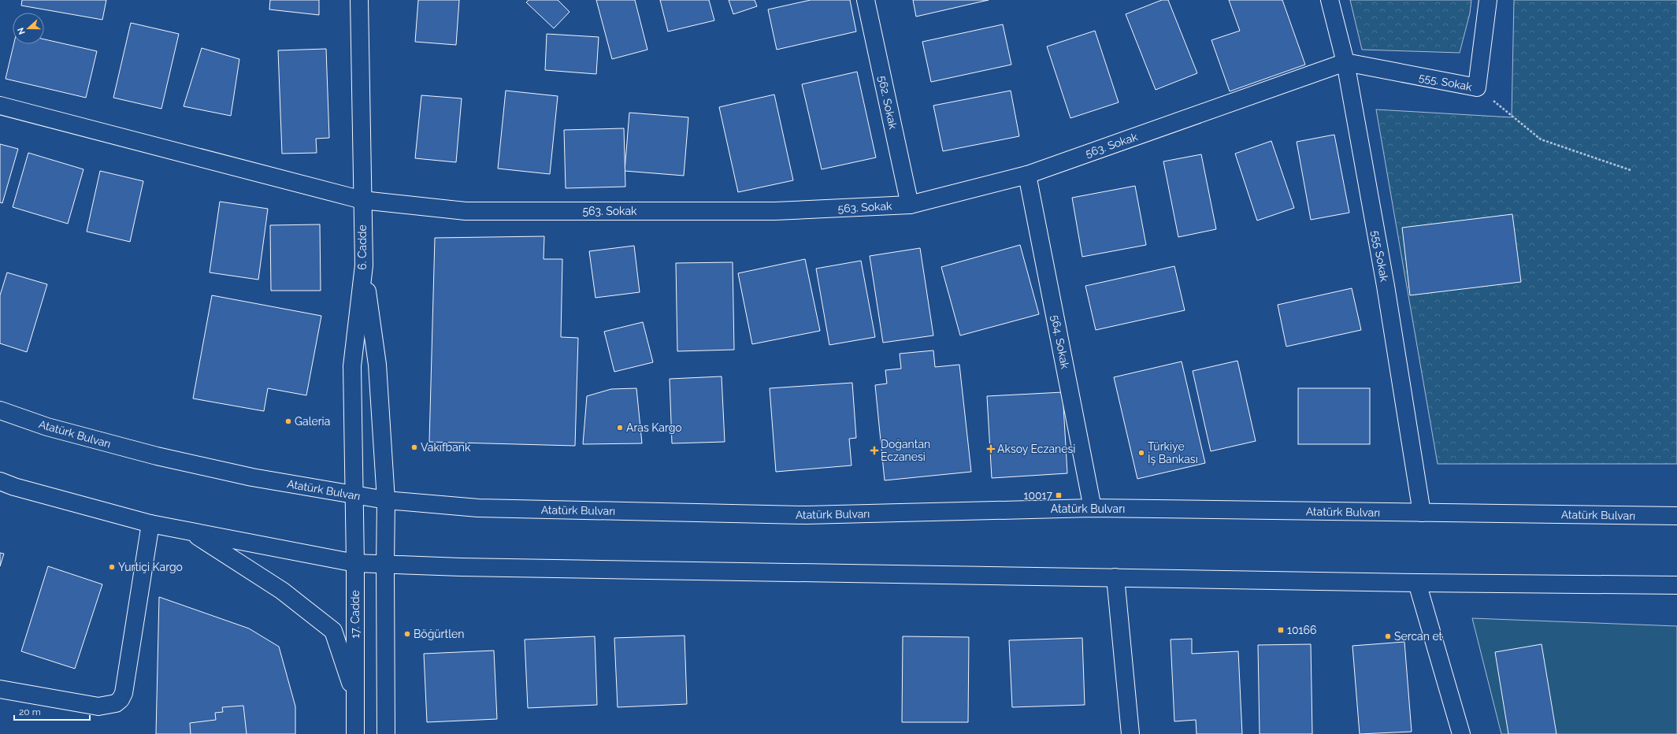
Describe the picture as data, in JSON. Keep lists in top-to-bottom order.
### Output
{
  "streets": {
    "main road": [
      "555. Sokak",
      "562. Sokak",
      "563. Sokak",
      "6. Cadde",
      "555 Sokak",
      "564. Sokak",
      "Atatürk Bulvarı",
      "17. Cadde"
    ]
  },
  "crossings": [
    ["555. Sokak", "563. Sokak"],
    ["555. Sokak", "555 Sokak"],
    ["562. Sokak", "563. Sokak"],
    ["563. Sokak", "6. Cadde"],
    ["563. Sokak", "555 Sokak"],
    ["563. Sokak", "564. Sokak"],
    ["6. Cadde", "Atatürk Bulvarı"],
    ["6. Cadde", "17. Cadde"],
    ["555 Sokak", "Atatürk Bulvarı"],
    ["564. Sokak", "Atatürk Bulvarı"],
    ["Atatürk Bulvarı", "17. Cadde"]
  ],
  "places": {
    "other": [
      "Galeria",
      "Aras Kargo",
      "Vakıfbank",
      "Türkiye İş Bankası",
      "Yurtiçi Kargo",
      "Böğürtlen",
      "Sercan et"
    ],
    "health": ["Aksoy Eczanesi", "Doğantan Eczanesi"],
    "transit": ["10017", "10166"]
  },
  "scale_bar": "20 m",
  "north": "left"
}
